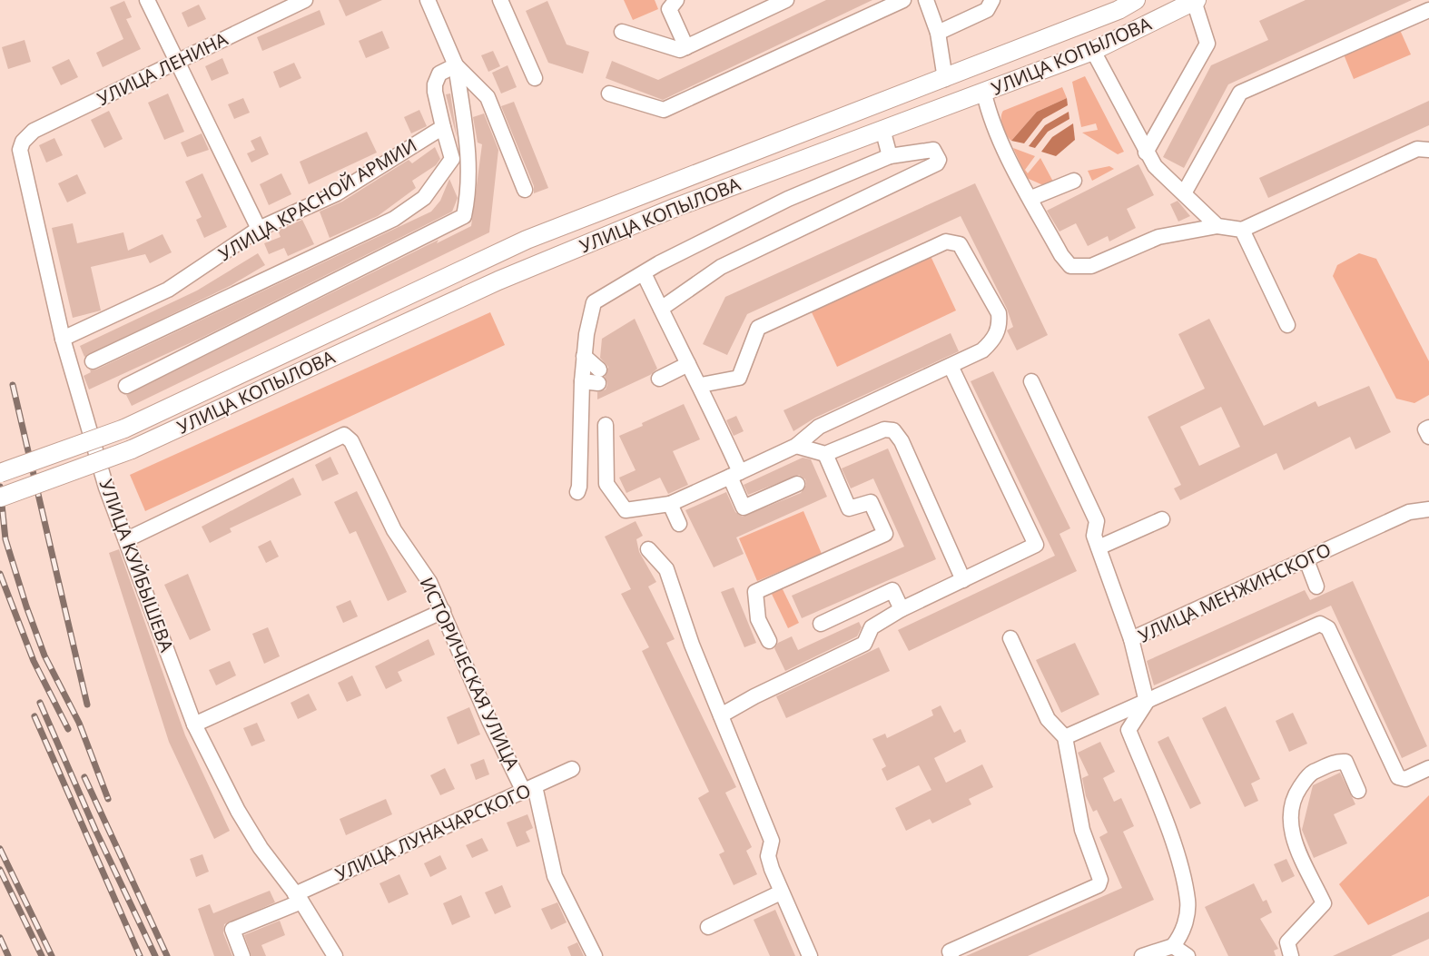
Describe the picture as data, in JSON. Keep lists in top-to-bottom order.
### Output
{
  "streets": {
    "main road": ["УЛИЦА КОПЫЛОВА"],
    "street": [
      "УЛИЦА ЛЕНИНА",
      "УЛИЦА КРАСНОЙ АРМИИ",
      "УЛИЦА КУЙБЫШЕВА",
      "УЛИЦА МЕНЖИНСКОГО",
      "ИСТОРИЧЕСКАЯ УЛИЦА",
      "УЛИЦА ЛУНАЧАРСКОГО"
    ]
  },
  "crossings": [
    ["УЛИЦА ЛЕНИНА", "УЛИЦА КУЙБЫШЕВА"],
    ["УЛИЦА КРАСНОЙ АРМИИ", "УЛИЦА КУЙБЫШЕВА"],
    ["УЛИЦА КУЙБЫШЕВА", "ИСТОРИЧЕСКАЯ УЛИЦА"],
    ["УЛИЦА КУЙБЫШЕВА", "УЛИЦА ЛУНАЧАРСКОГО"],
    ["ИСТОРИЧЕСКАЯ УЛИЦА", "УЛИЦА ЛУНАЧАРСКОГО"]
  ]
}
